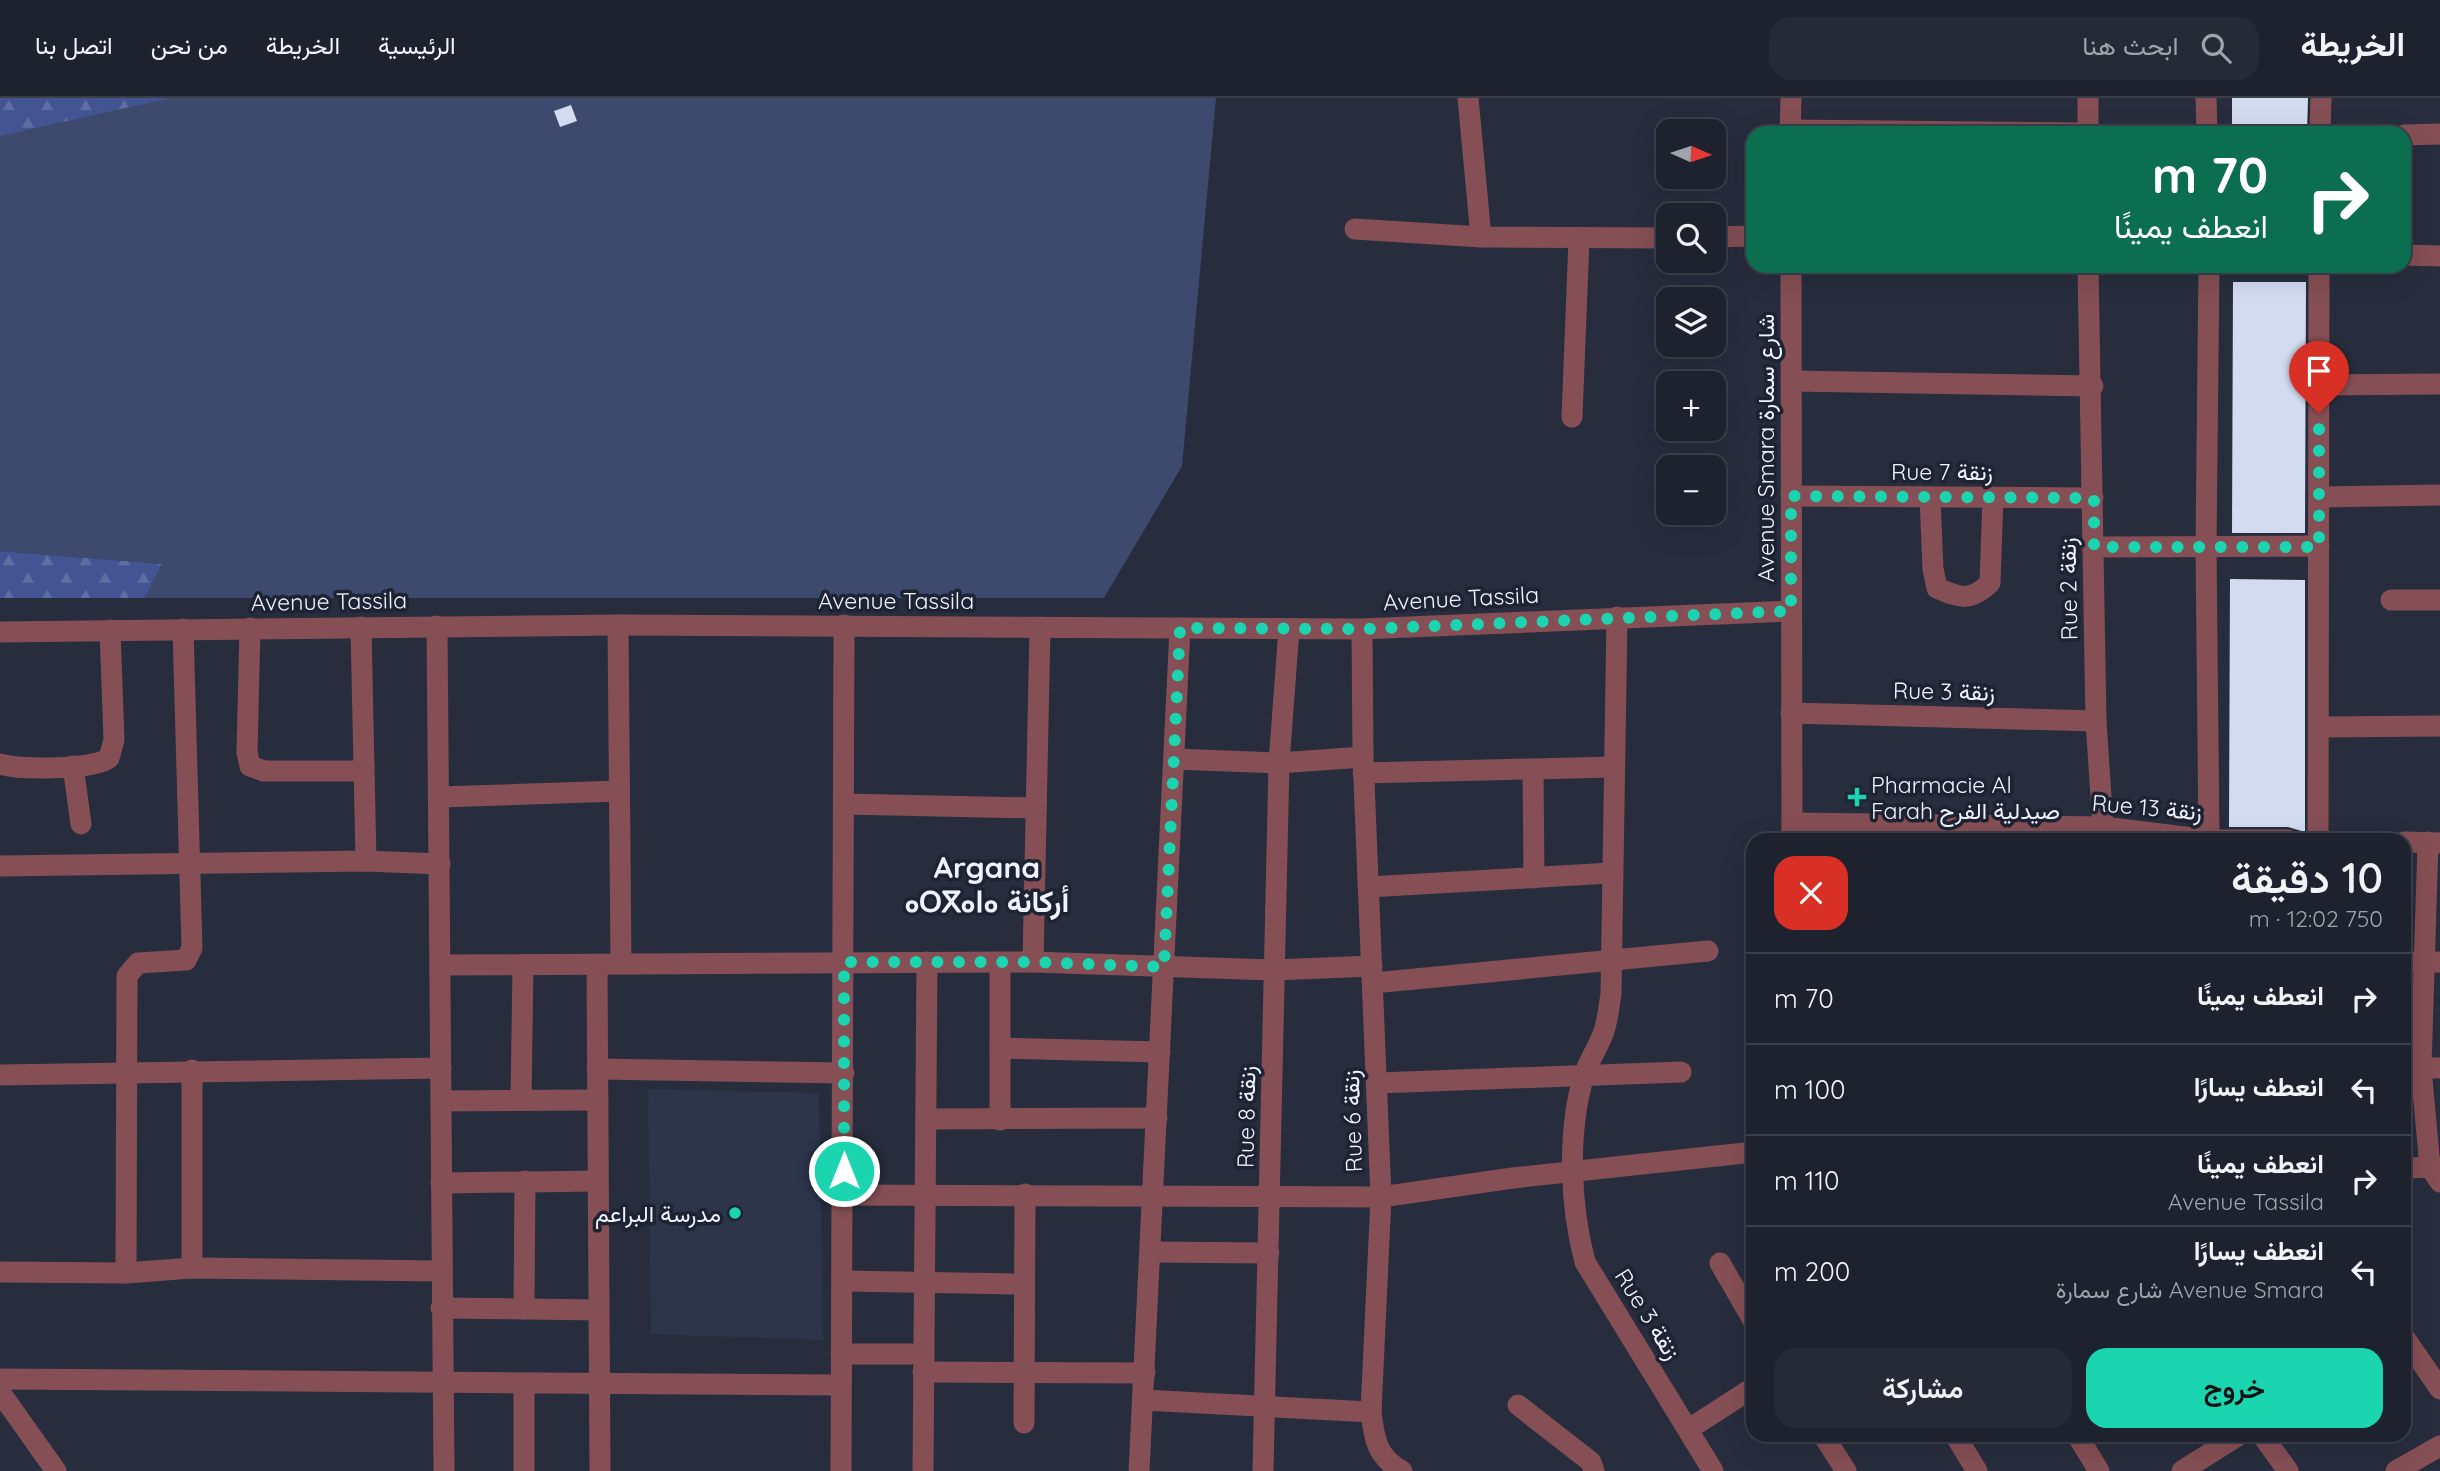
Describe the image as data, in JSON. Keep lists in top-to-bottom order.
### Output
{
  "streets": {
    "street": [
      "Avenue Smara شارع سمارة",
      "Rue 7 زنقة",
      "Rue 2 زنقة",
      "Avenue Tassila",
      "Rue 3 زنقة",
      "Rue 13 زنقة",
      "Rue 8 زنقة",
      "Rue 6 زنقة"
    ]
  },
  "crossings": [
    ["Avenue Smara شارع سمارة", "Rue 7 زنقة"],
    ["Avenue Smara شارع سمارة", "Avenue Tassila"],
    ["Avenue Smara شارع سمارة", "Rue 3 زنقة"],
    ["Avenue Smara شارع سمارة", "Rue 13 زنقة"],
    ["Rue 7 زنقة", "Rue 2 زنقة"],
    ["Rue 2 زنقة", "Rue 3 زنقة"],
    ["Rue 2 زنقة", "Rue 13 زنقة"],
    ["Avenue Tassila", "Rue 3 زنقة"],
    ["Avenue Tassila", "Rue 8 زنقة"],
    ["Avenue Tassila", "Rue 6 زنقة"]
  ],
  "districts": ["Argana ⴰⵔⴳⴰⵏⴰ أركانة"],
  "places": {
    "health": ["Pharmacie Al Farah صيدلية الفرح"],
    "other": ["مدرسة البراعم"]
  },
  "north": "right",
  "page": {
    "header": "الخريطة",
    "search": "ابحث هنا",
    "nav": [
      "الرئيسية",
      "الخريطة",
      "من نحن",
      "اتصل بنا"
    ],
    "map_buttons": ["+", "−"],
    "turn": ["70 m", "انعطف يمينًا"],
    "heading": ["10 دقيقة", "750 m · 12:02"],
    "list": [
      {
        "name": "انعطف يمينًا",
        "value": "70 m"
      },
      {
        "name": "انعطف يسارًا",
        "value": "100 m"
      },
      {
        "name": "انعطف يمينًا",
        "note": "Avenue Tassila",
        "value": "110 m"
      },
      {
        "name": "انعطف يسارًا",
        "note": "Avenue Smara شارع سمارة",
        "value": "200 m"
      }
    ],
    "buttons": ["خروج", "مشاركة"]
  }
}
